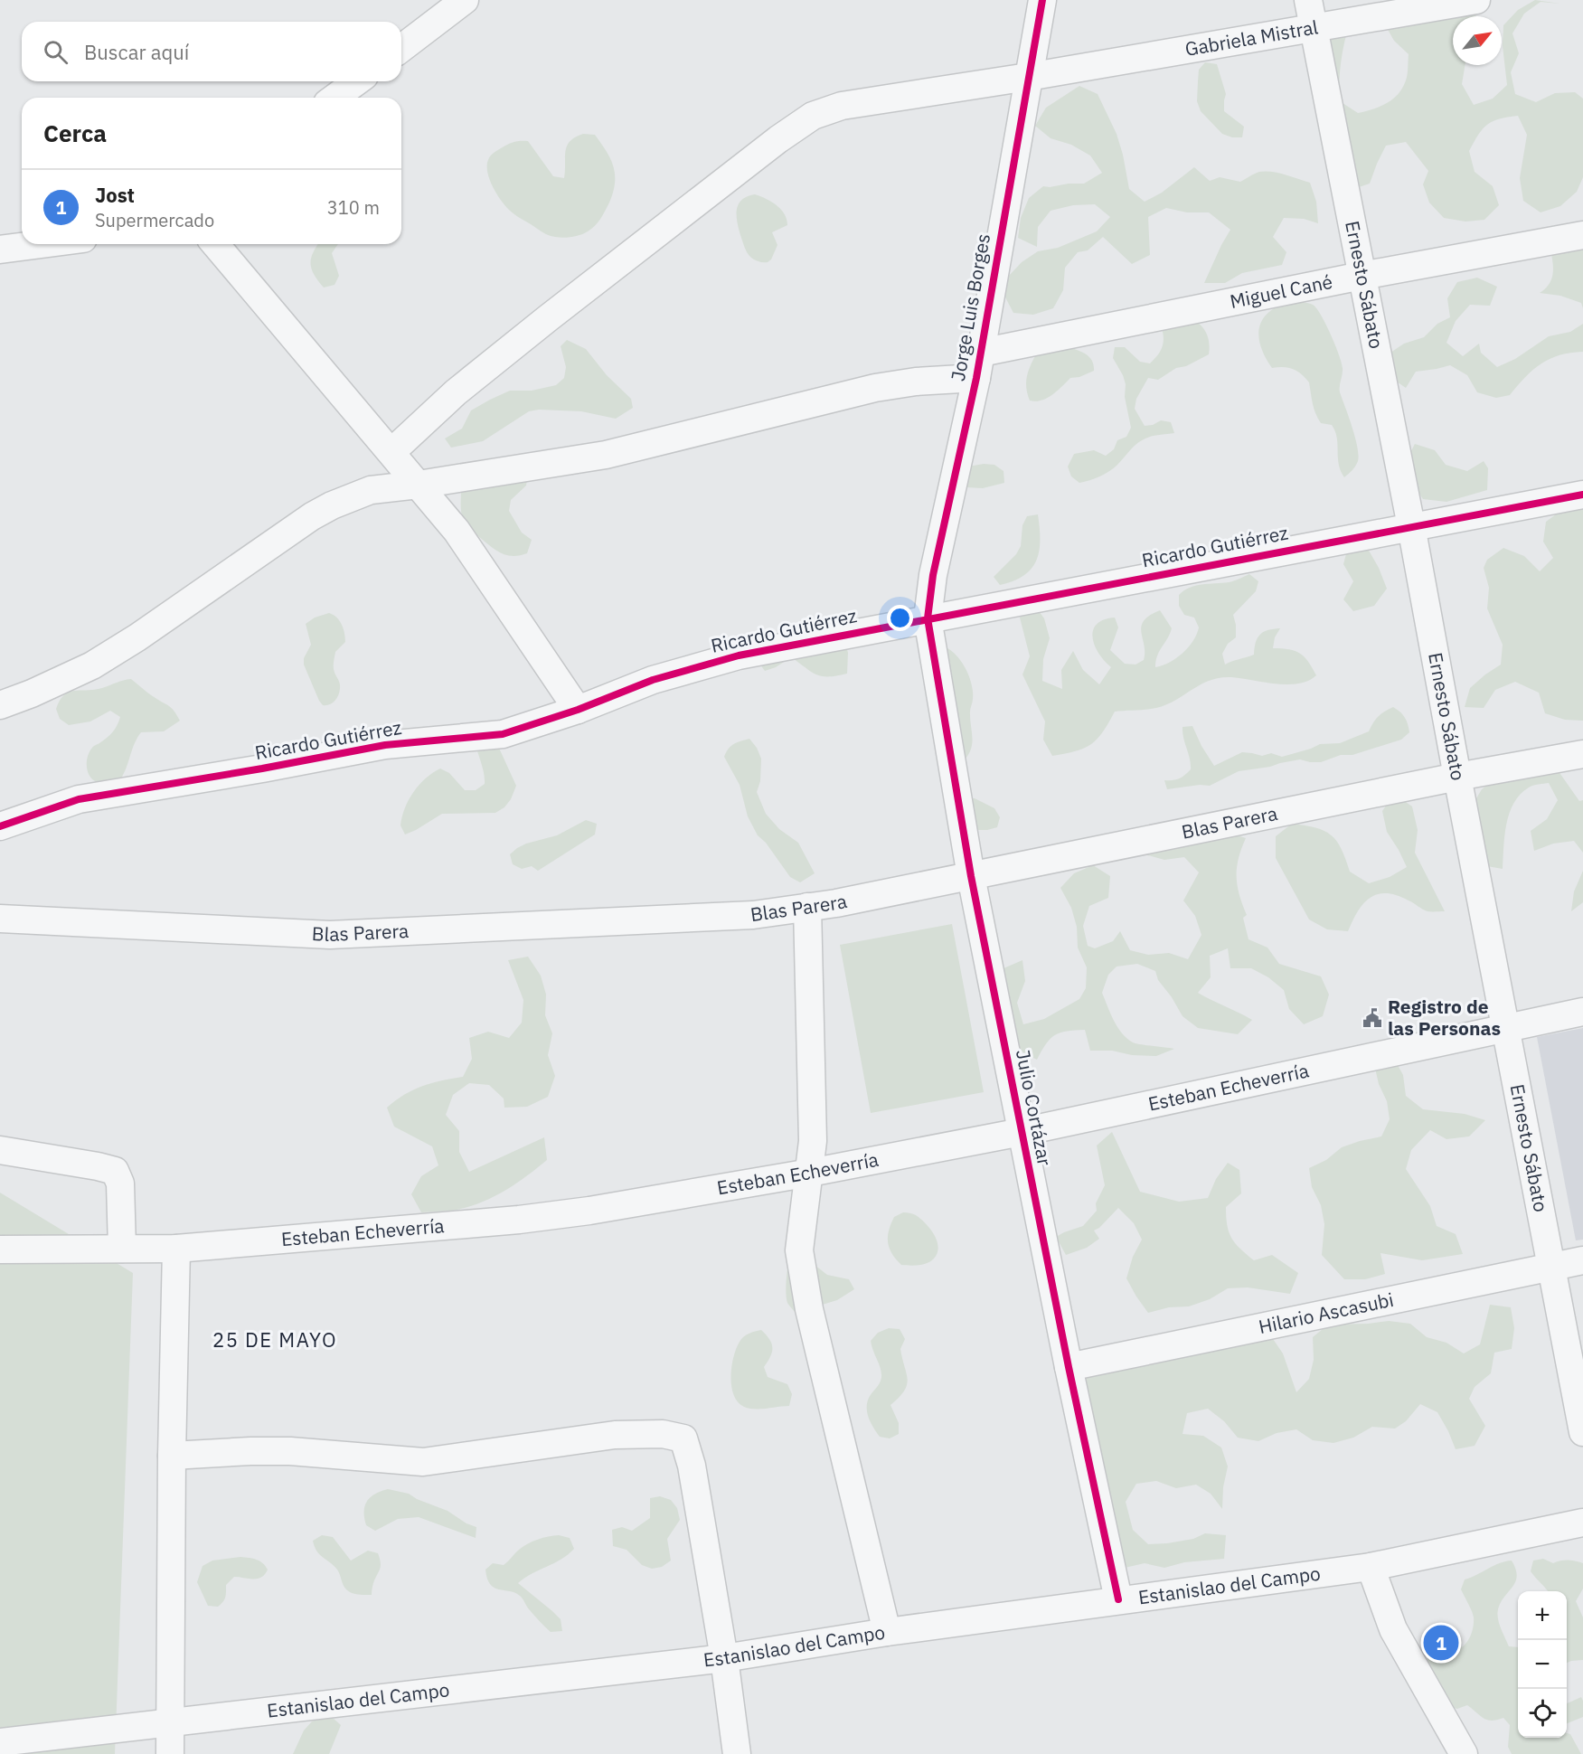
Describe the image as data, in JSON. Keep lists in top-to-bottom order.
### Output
{
  "streets": {
    "street": [
      "Gabriela Mistral",
      "Ernesto Sábato",
      "Miguel Cané",
      "Jorge Luis Borges",
      "Ricardo Gutiérrez",
      "Blas Parera",
      "Esteban Echeverría",
      "Julio Cortázar",
      "Hilario Ascasubi",
      "Estanislao del Campo"
    ]
  },
  "crossings": [
    ["Gabriela Mistral", "Ernesto Sábato"],
    ["Gabriela Mistral", "Jorge Luis Borges"],
    ["Ernesto Sábato", "Miguel Cané"],
    ["Ernesto Sábato", "Ricardo Gutiérrez"],
    ["Ernesto Sábato", "Blas Parera"],
    ["Ernesto Sábato", "Esteban Echeverría"],
    ["Ernesto Sábato", "Hilario Ascasubi"],
    ["Miguel Cané", "Jorge Luis Borges"],
    ["Jorge Luis Borges", "Ricardo Gutiérrez"],
    ["Jorge Luis Borges", "Julio Cortázar"],
    ["Ricardo Gutiérrez", "Julio Cortázar"],
    ["Blas Parera", "Julio Cortázar"],
    ["Esteban Echeverría", "Julio Cortázar"],
    ["Julio Cortázar", "Hilario Ascasubi"],
    ["Julio Cortázar", "Estanislao del Campo"]
  ],
  "districts": ["25 DE MAYO"],
  "places": {
    "public building": ["Registro de las Personas"]
  },
  "north": "top right",
  "page": {
    "search": "Buscar aquí",
    "heading": "Cerca",
    "list": [
      {
        "mark": "1",
        "name": "Jost",
        "note": "Supermercado",
        "value": "310 m"
      }
    ],
    "map_buttons": ["+", "−"],
    "pins": "1"
  }
}
